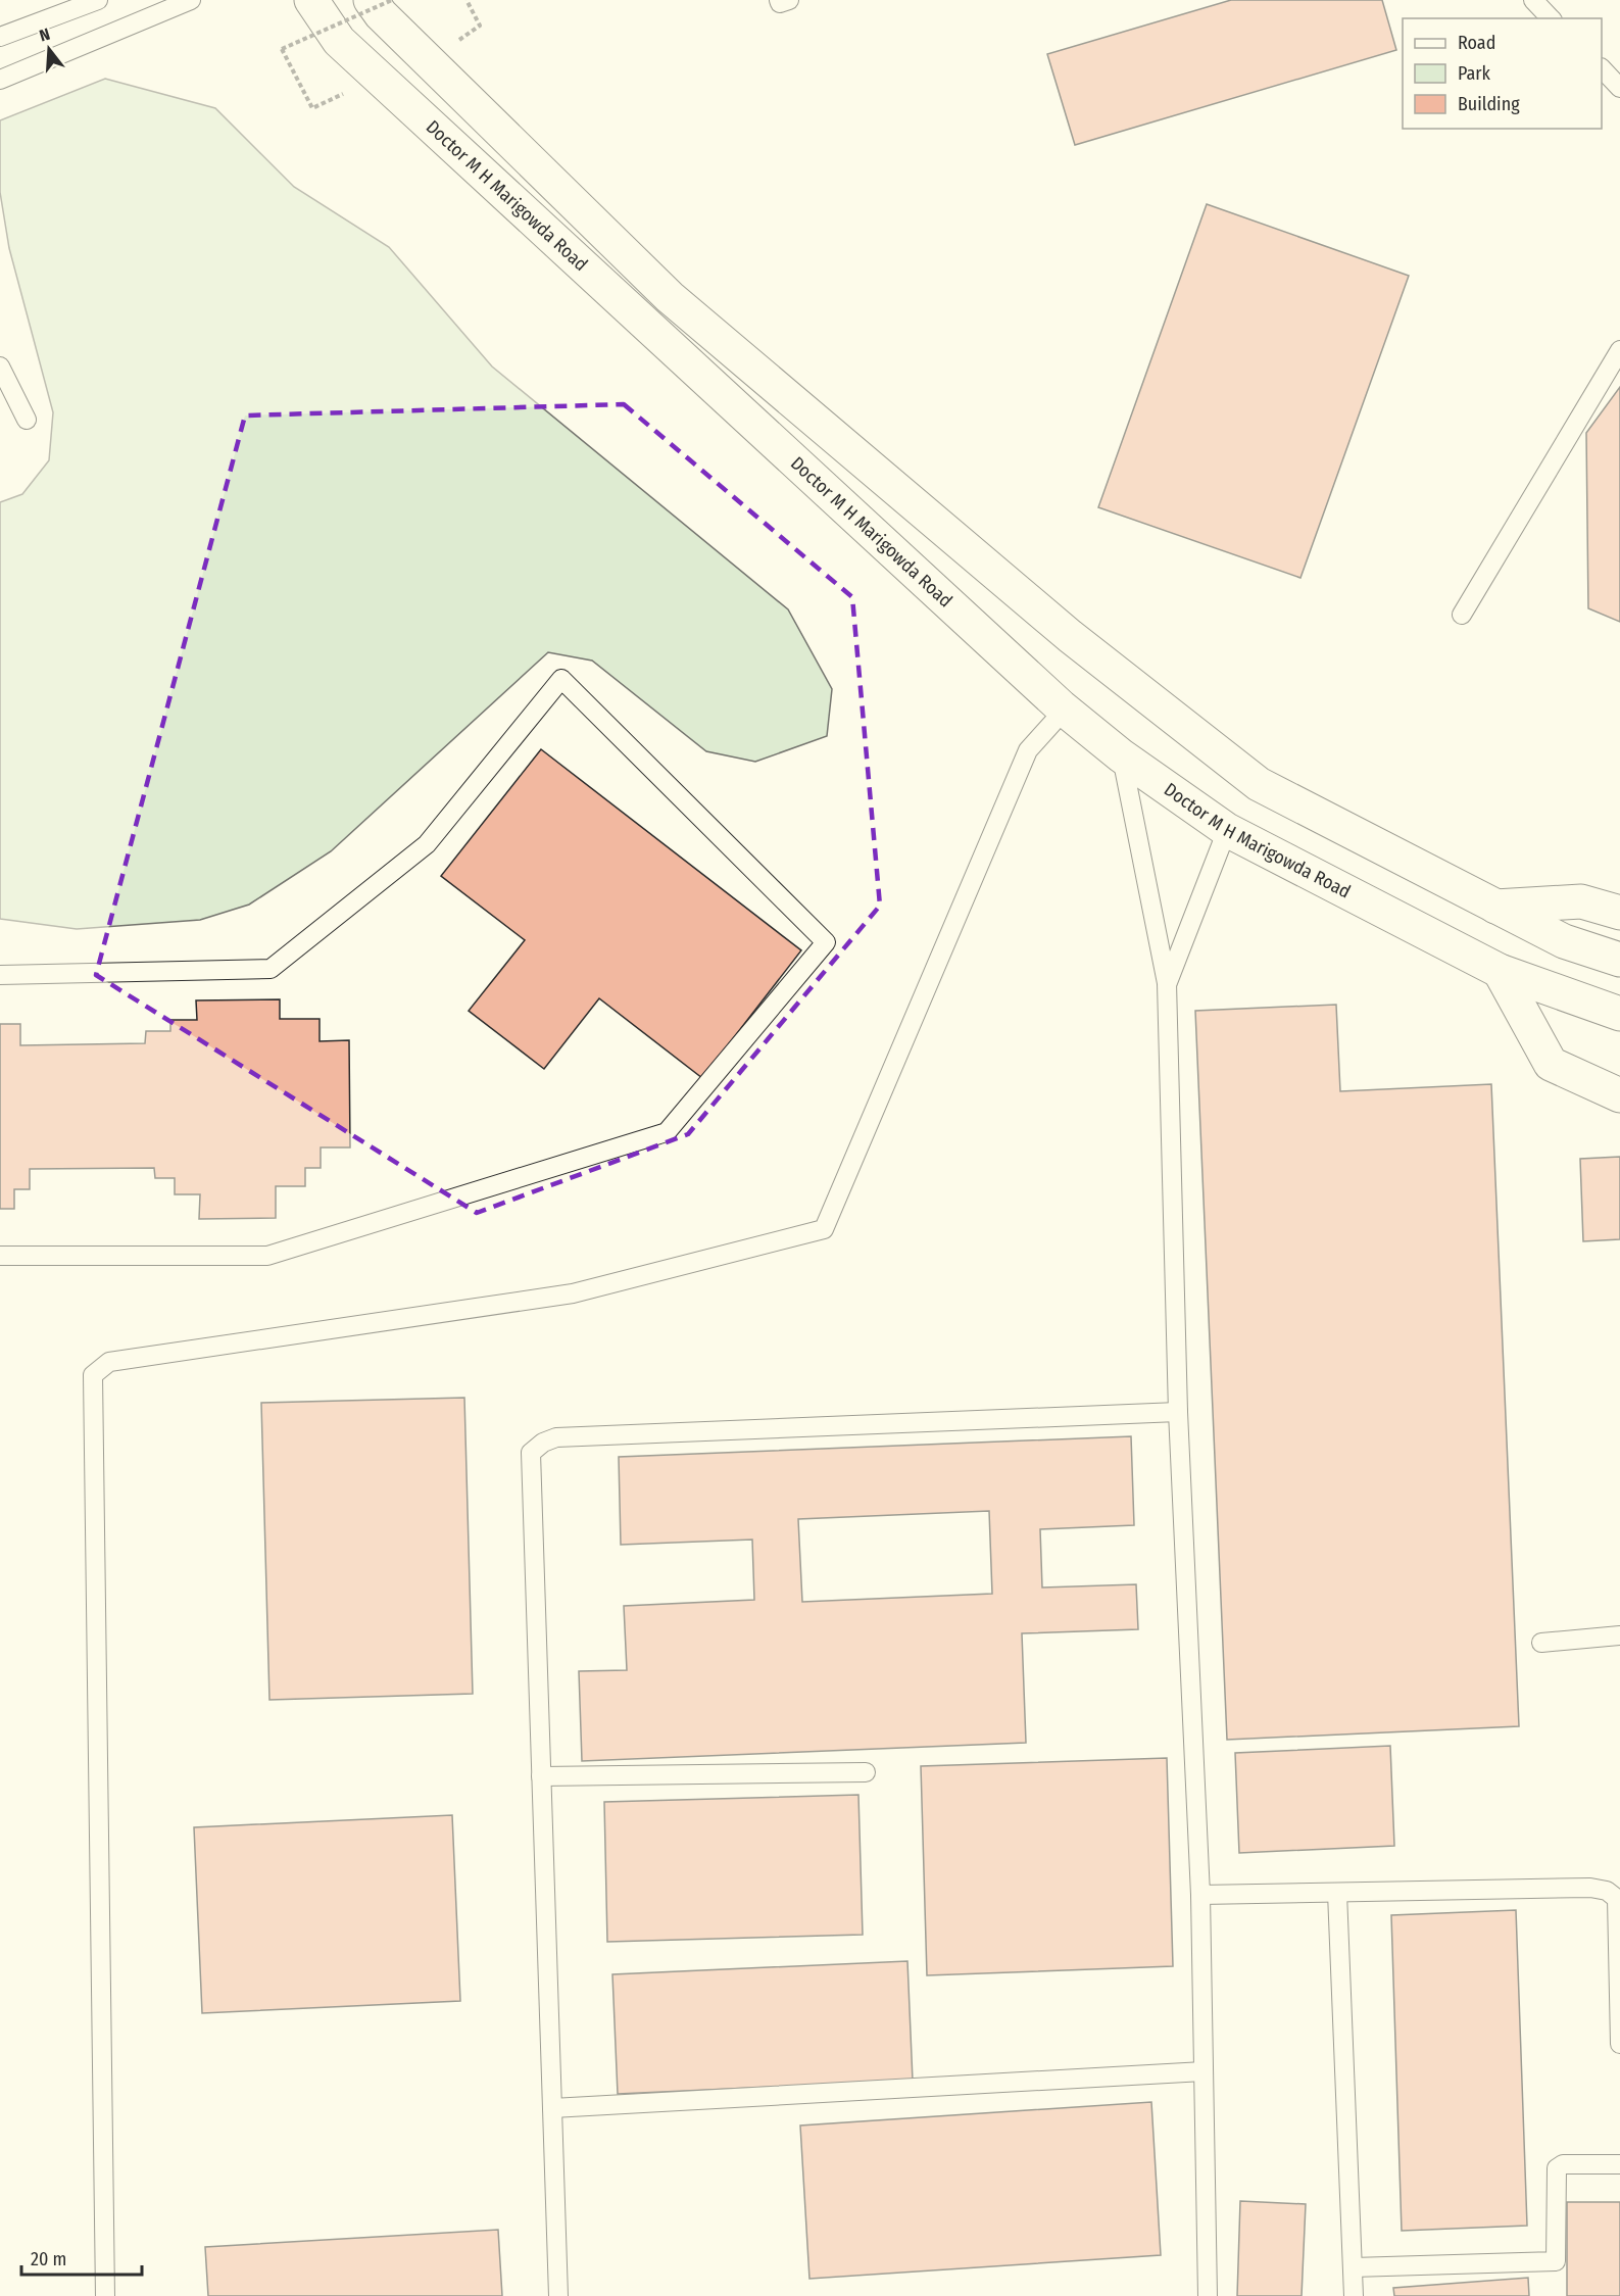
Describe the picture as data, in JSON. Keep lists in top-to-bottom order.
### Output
{
  "streets": {
    "main road": ["Doctor M H Marigowda Road"]
  },
  "legend": ["Road", "Park", "Building"],
  "scale_bar": "20 m",
  "north": "top"
}
